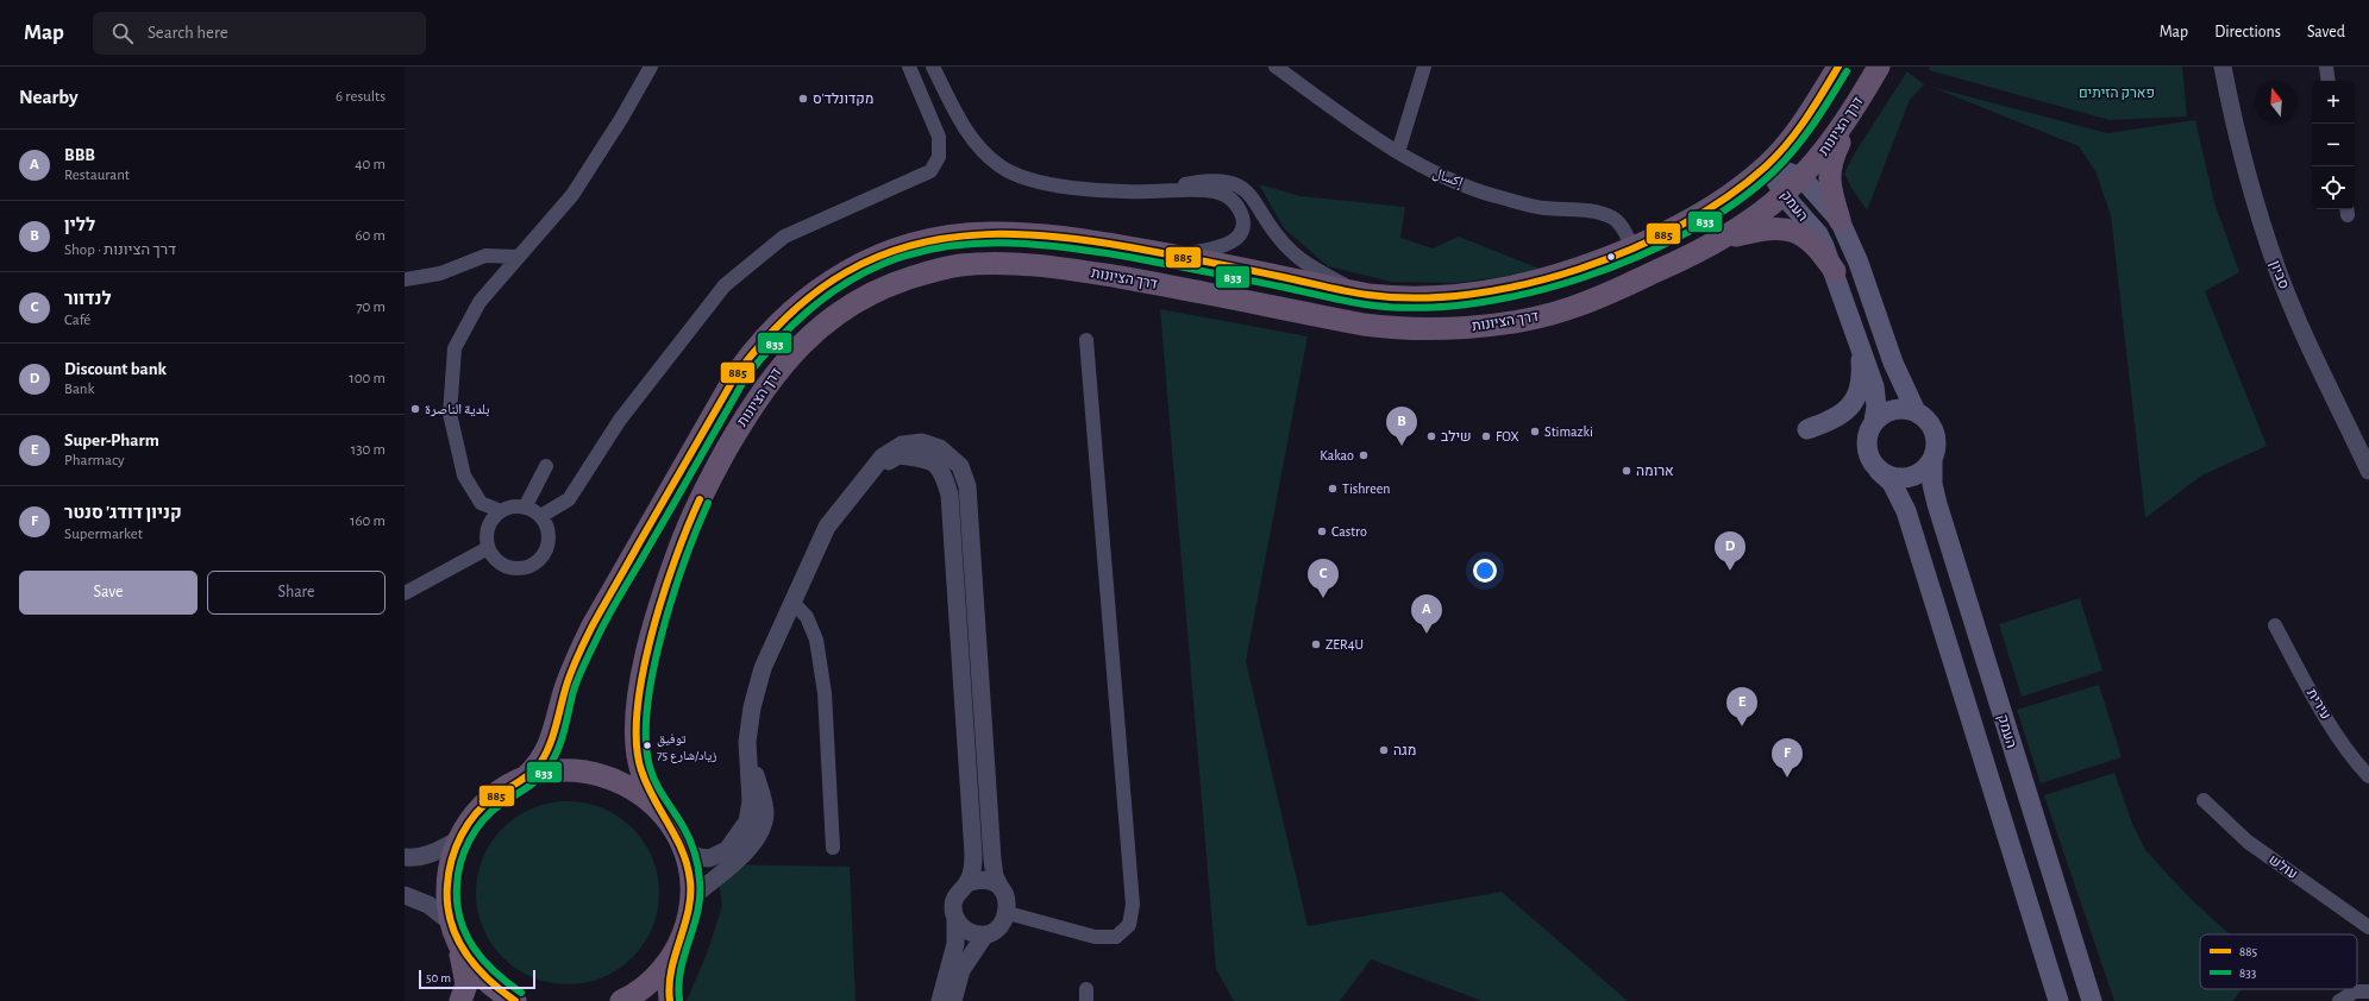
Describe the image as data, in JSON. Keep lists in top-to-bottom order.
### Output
{
  "streets": {
    "highway": ["דרך הציונות"],
    "main road": ["העמק"],
    "street": [
      "إكسال",
      "סביון",
      "עירית",
      "עולש"
    ]
  },
  "crossings": [
    ["דרך הציונות", "إكسال"],
    ["דרך הציונות", "העמק"]
  ],
  "parks": ["פארק הזיתים"],
  "places": [
    "מקדונלד'ס",
    "بلدية الناصرة",
    "Stimazki",
    "שילב",
    "FOX",
    "Kakao",
    "ארומה",
    "Tishreen",
    "Castro",
    "ZER4U",
    "توفيق زياد/شارع 75",
    "מגה"
  ],
  "lines": ["transit line 885", "transit line 833"],
  "legend": ["885", "833"],
  "scale_bar": "50 m",
  "north": "top",
  "page": {
    "header": "Map",
    "search": "Search here",
    "nav": ["Map", "Directions", "Saved"],
    "heading": ["Nearby", "6 results"],
    "map_buttons": ["+", "−"],
    "list": [
      {
        "mark": "A",
        "name": "BBB",
        "note": "Restaurant",
        "value": "40 m"
      },
      {
        "mark": "B",
        "name": "ללין",
        "note": "Shop · דרך הציונות",
        "value": "60 m"
      },
      {
        "mark": "C",
        "name": "לנדוור",
        "note": "Café",
        "value": "70 m"
      },
      {
        "mark": "D",
        "name": "Discount bank",
        "note": "Bank",
        "value": "100 m"
      },
      {
        "mark": "E",
        "name": "Super-Pharm",
        "note": "Pharmacy",
        "value": "130 m"
      },
      {
        "mark": "F",
        "name": "קניון דודג' סנטר",
        "note": "Supermarket",
        "value": "160 m"
      }
    ],
    "pins": [
      "B",
      "D",
      "C",
      "A",
      "E",
      "F"
    ],
    "buttons": ["Save", "Share"],
    "scale": "50 m"
  }
}
